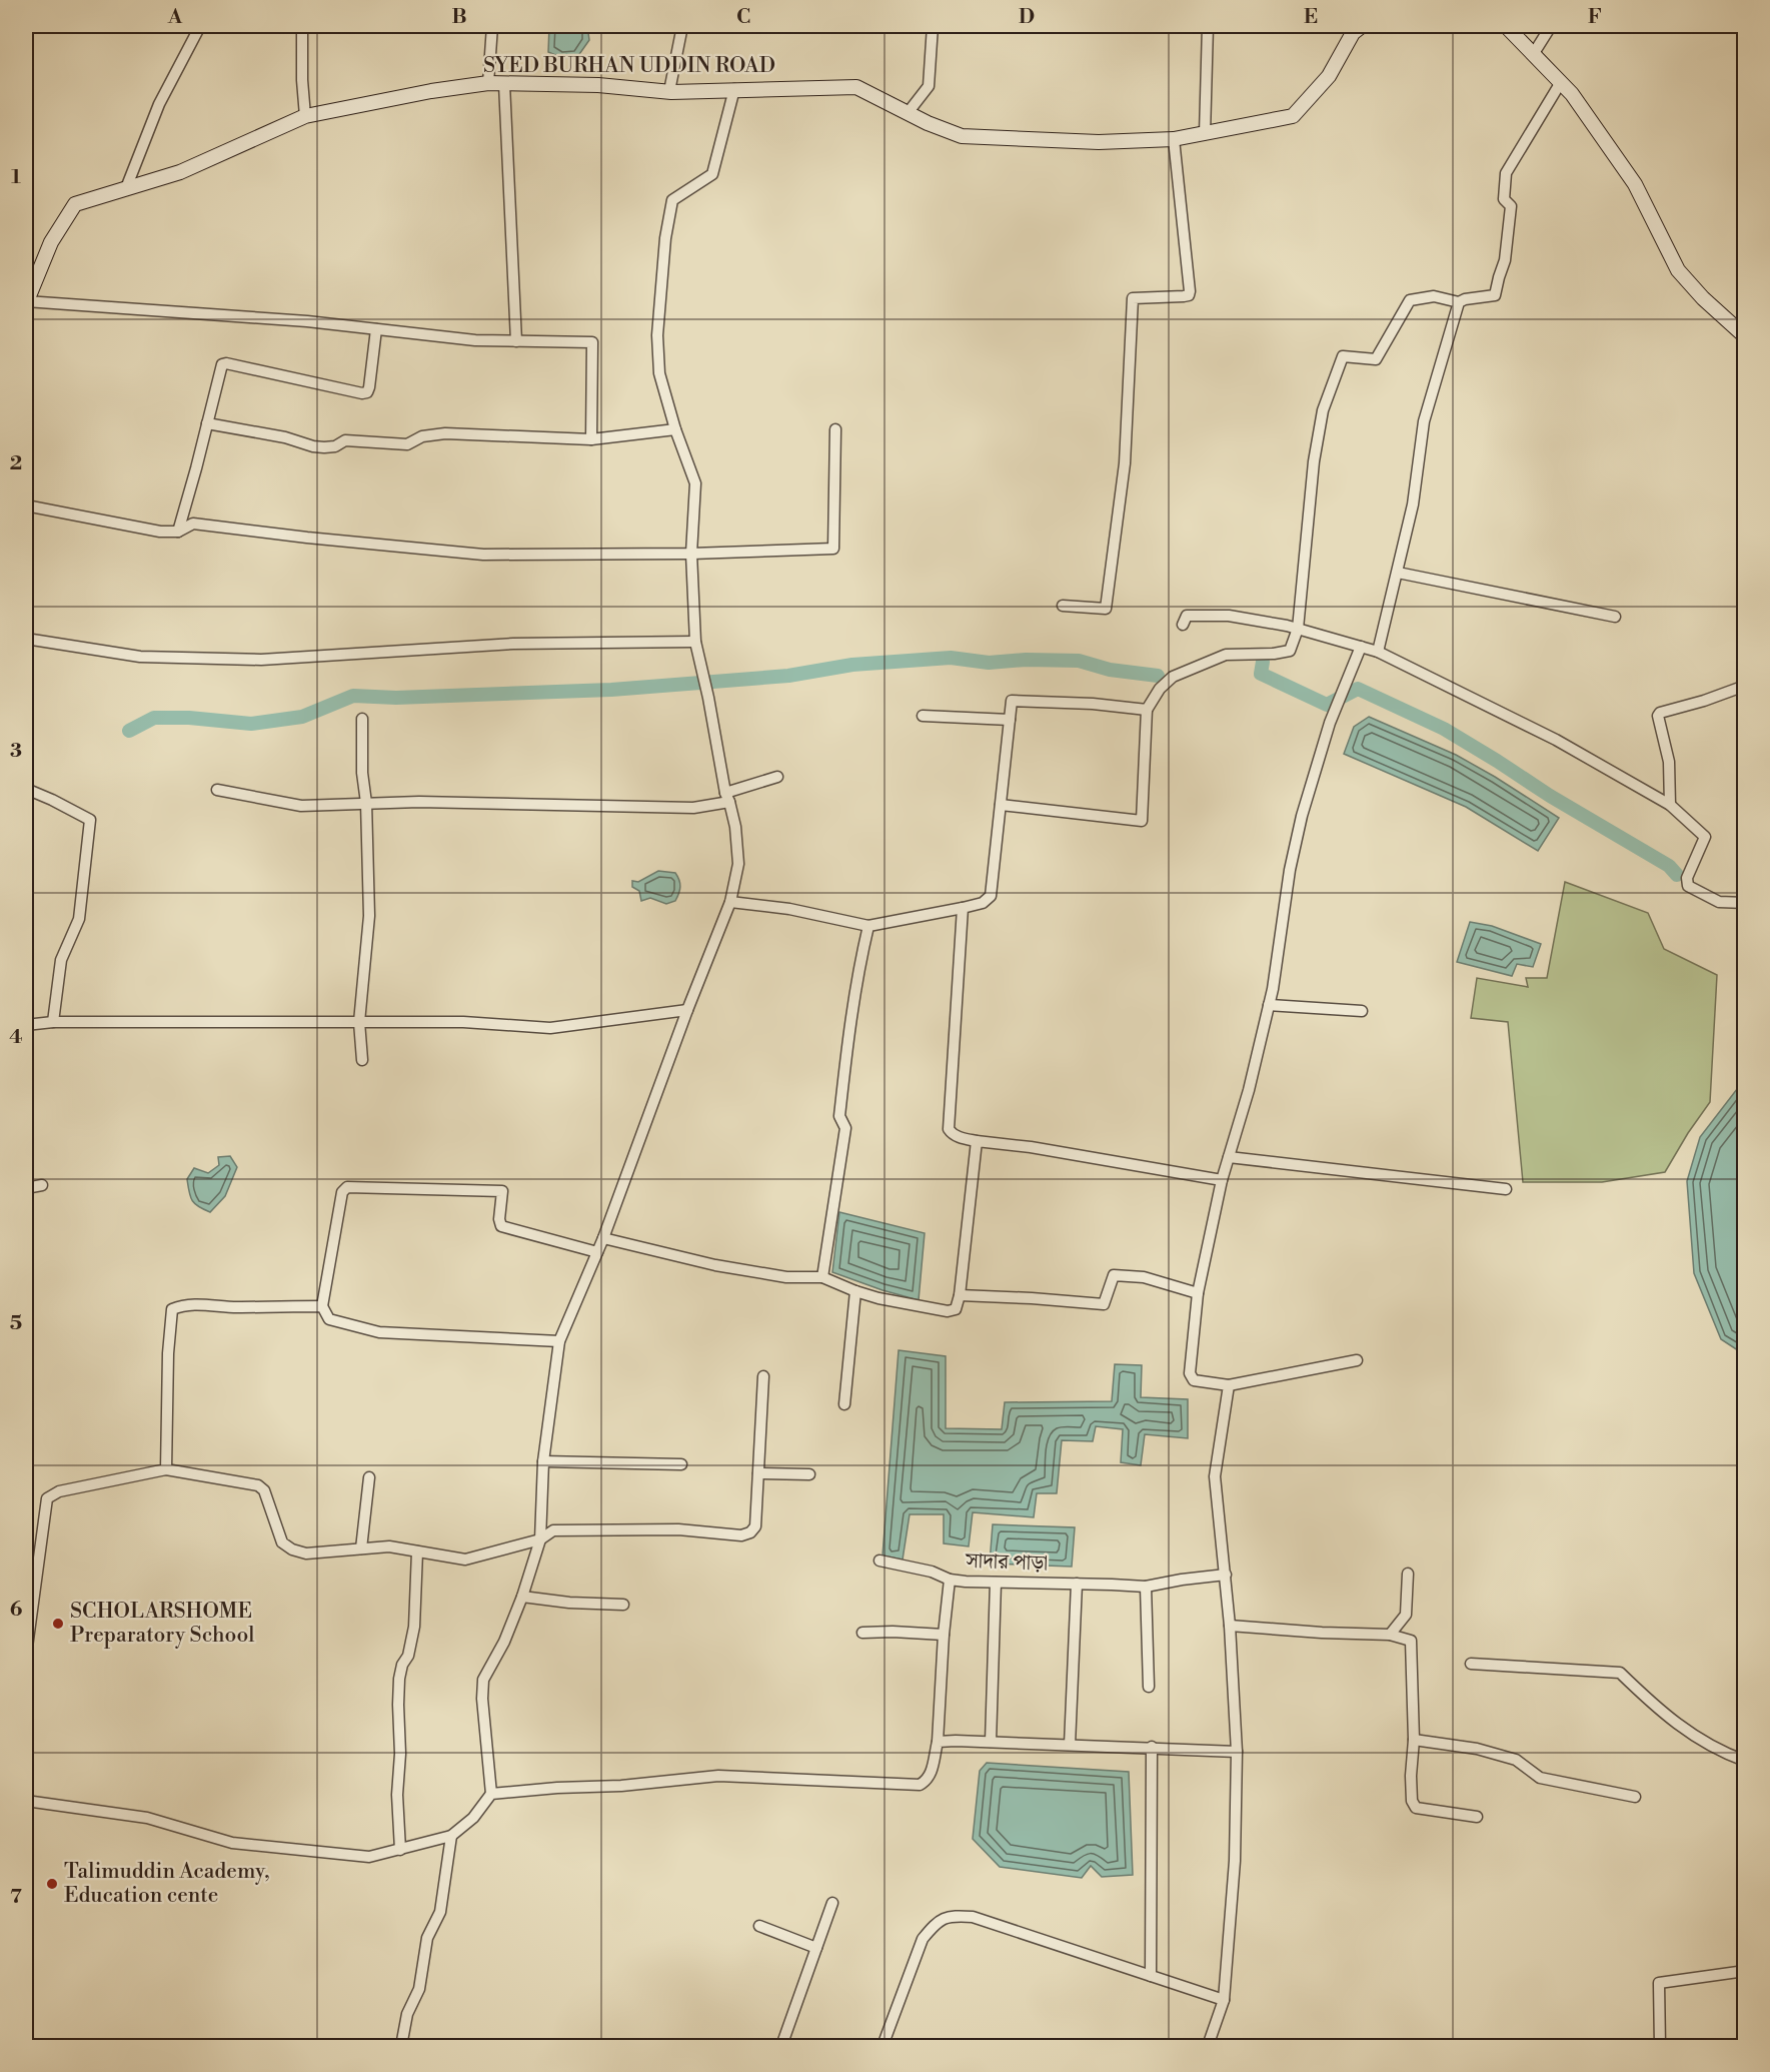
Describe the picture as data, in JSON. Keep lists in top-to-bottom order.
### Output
{
  "streets": {
    "street": ["SYED BURHAN UDDIN ROAD", "সাদার পাড়া"]
  },
  "places": ["SCHOLARSHOME Preparatory School", "Talimuddin Academy, Education cente"],
  "grid": {
    "columns": [
      "A",
      "B",
      "C",
      "D",
      "E",
      "F"
    ],
    "rows": [
      "1",
      "2",
      "3",
      "4",
      "5",
      "6",
      "7"
    ]
  }
}
